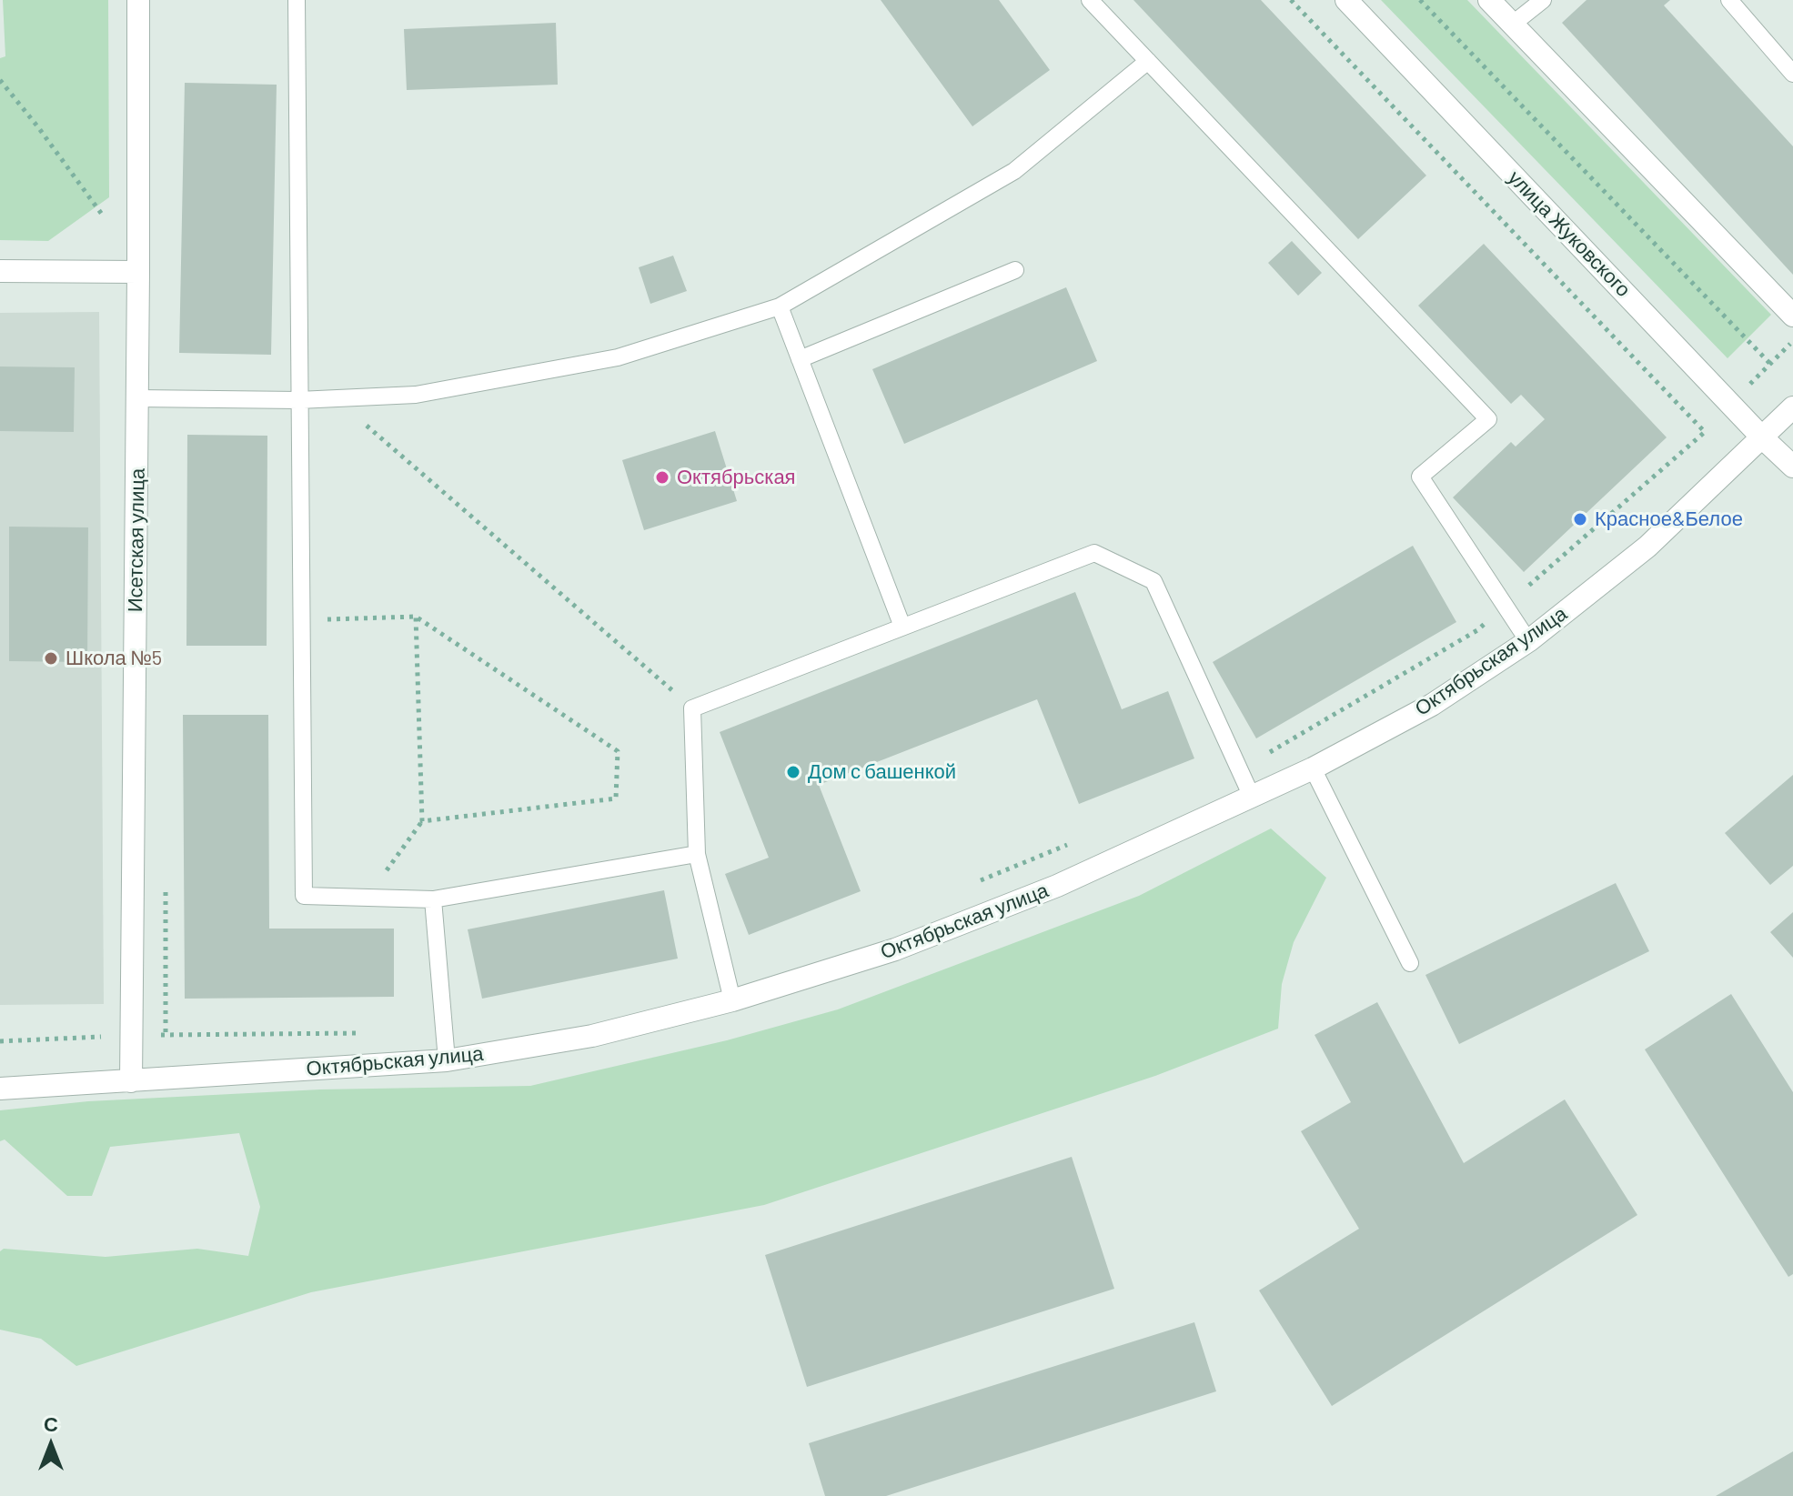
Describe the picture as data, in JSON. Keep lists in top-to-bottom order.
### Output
{
  "streets": {
    "street": ["улица Жуковского", "Исетская улица", "Октябрьская улица"]
  },
  "crossings": [
    ["улица Жуковского", "Октябрьская улица"],
    ["Исетская улица", "Октябрьская улица"]
  ],
  "places": [
    "Октябрьская",
    "Красное&Белое",
    "Школа №5",
    "Дом с башенкой"
  ],
  "north": "top"
}
